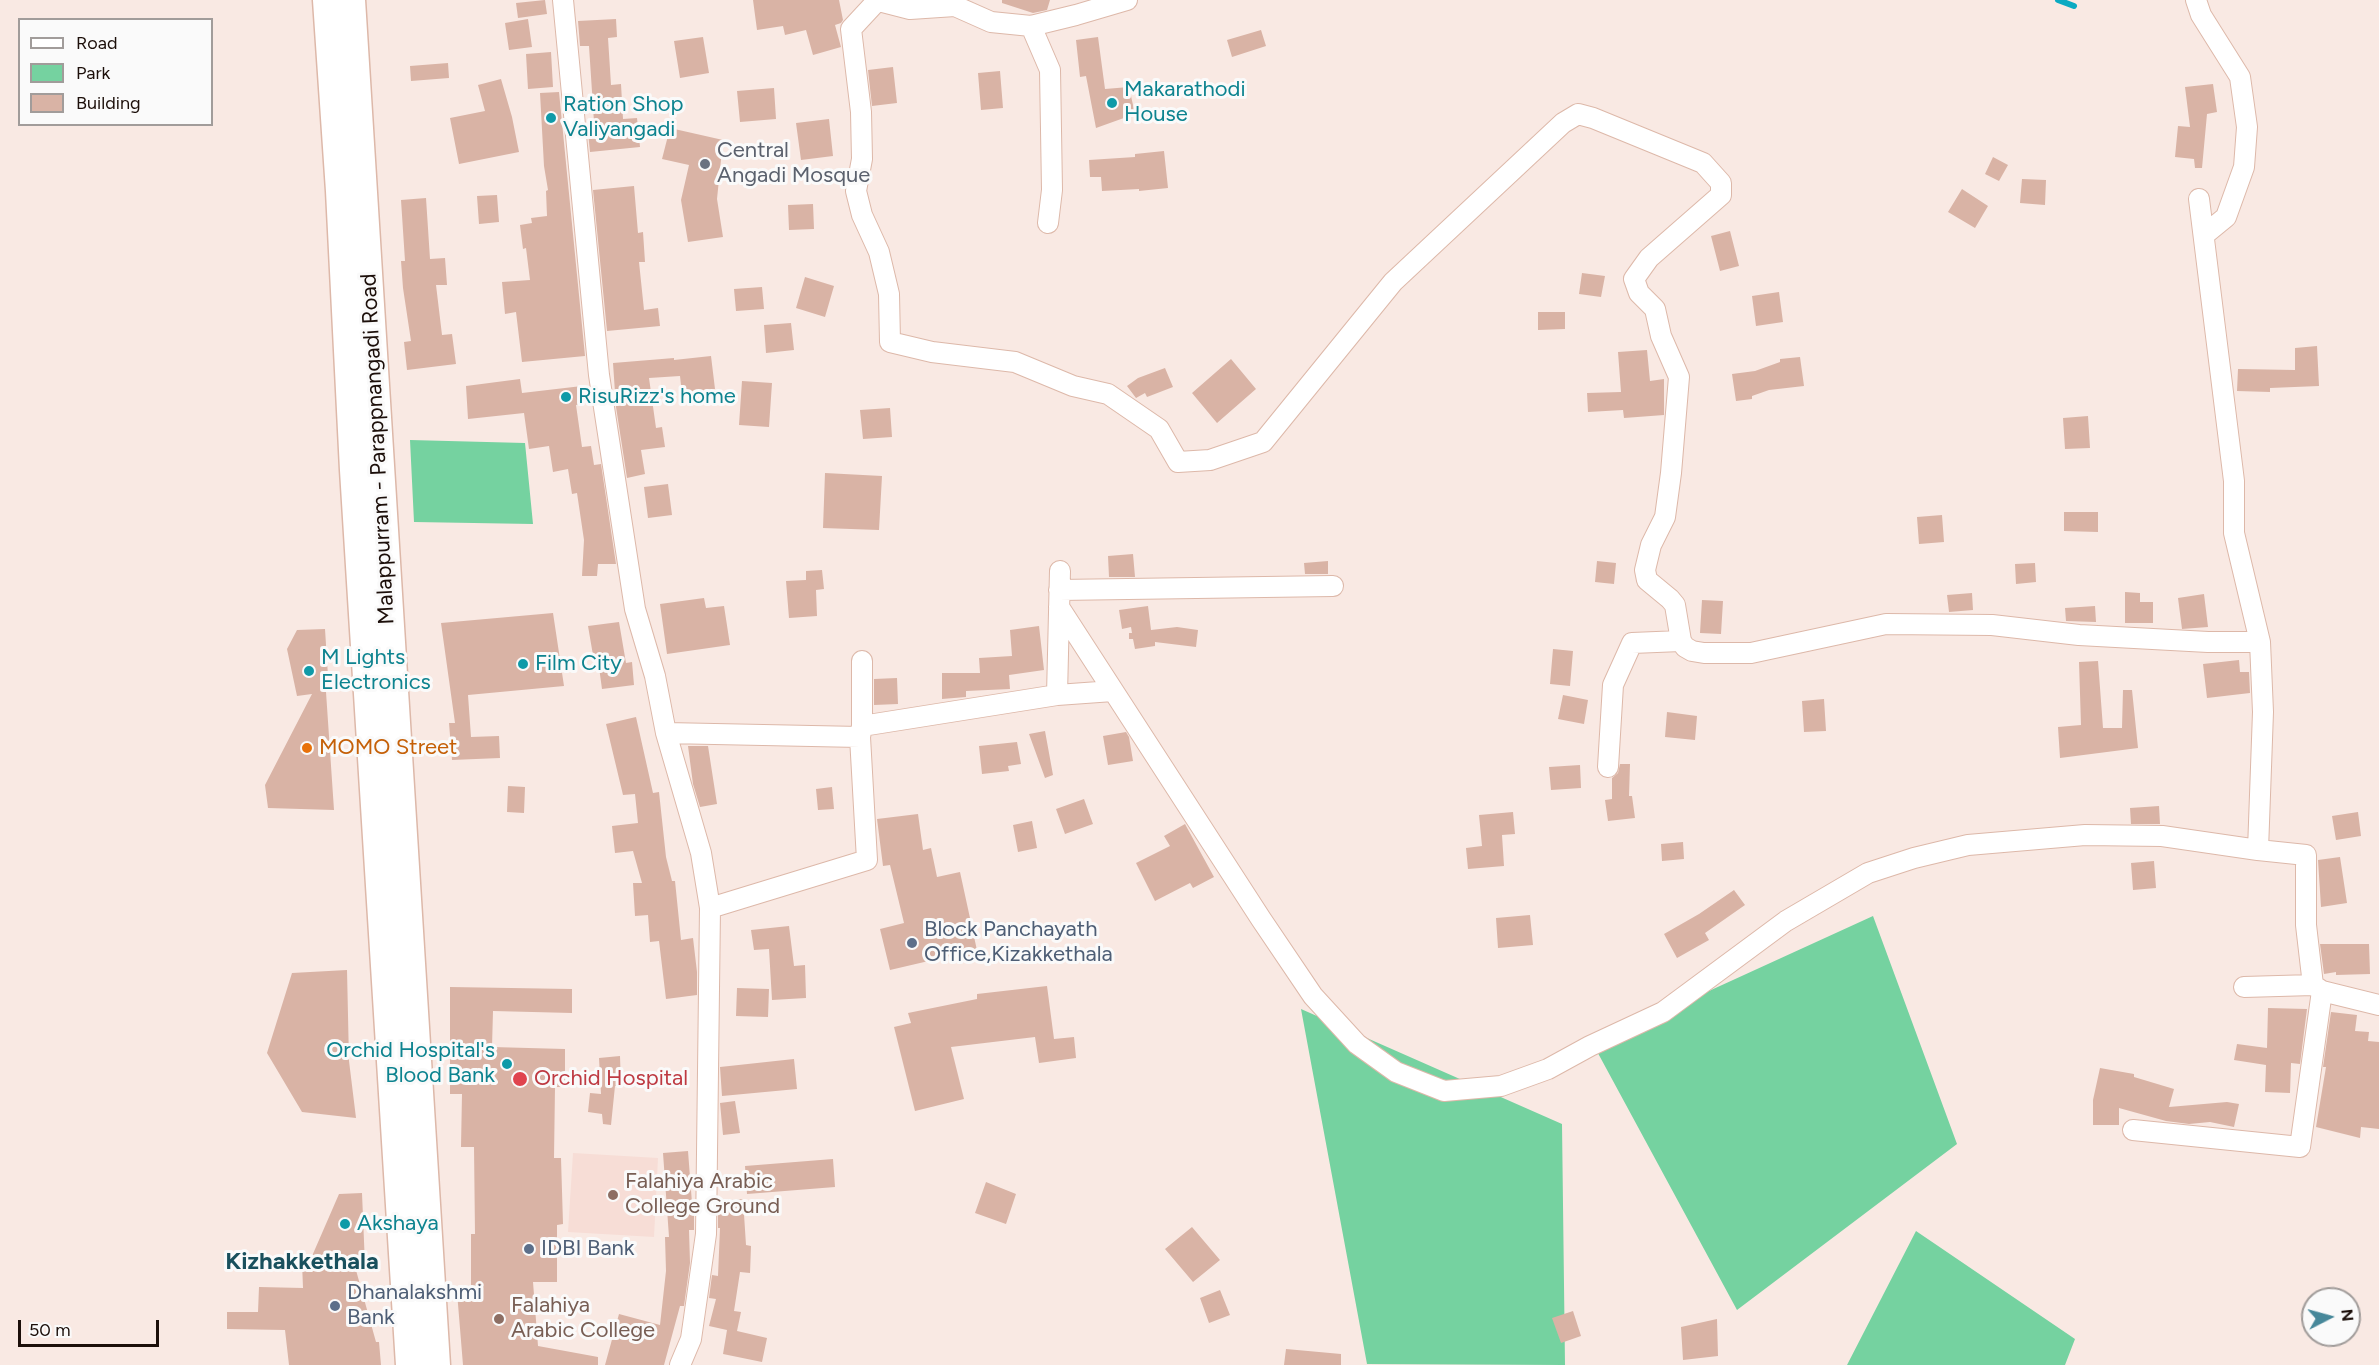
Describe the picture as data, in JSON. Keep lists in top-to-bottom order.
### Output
{
  "streets": {
    "main road": ["Malappurram - Parappnangadi Road"]
  },
  "districts": ["Kizhakkethala"],
  "places": [
    "Makarathodi House",
    "Ration Shop Valiyangadi",
    "Central Angadi Mosque",
    "RisuRizz's home",
    "Film City",
    "M Lights Electronics",
    "MOMO Street",
    "Block Panchayath Office,Kizakkethala",
    "Orchid Hospital's Blood Bank",
    "Orchid Hospital",
    "Falahiya Arabic College Ground",
    "Akshaya",
    "IDBI Bank",
    "Dhanalakshmi Bank",
    "Falahiya Arabic College"
  ],
  "legend": ["Road", "Park", "Building"],
  "scale_bar": "50 m",
  "north": "right"
}
